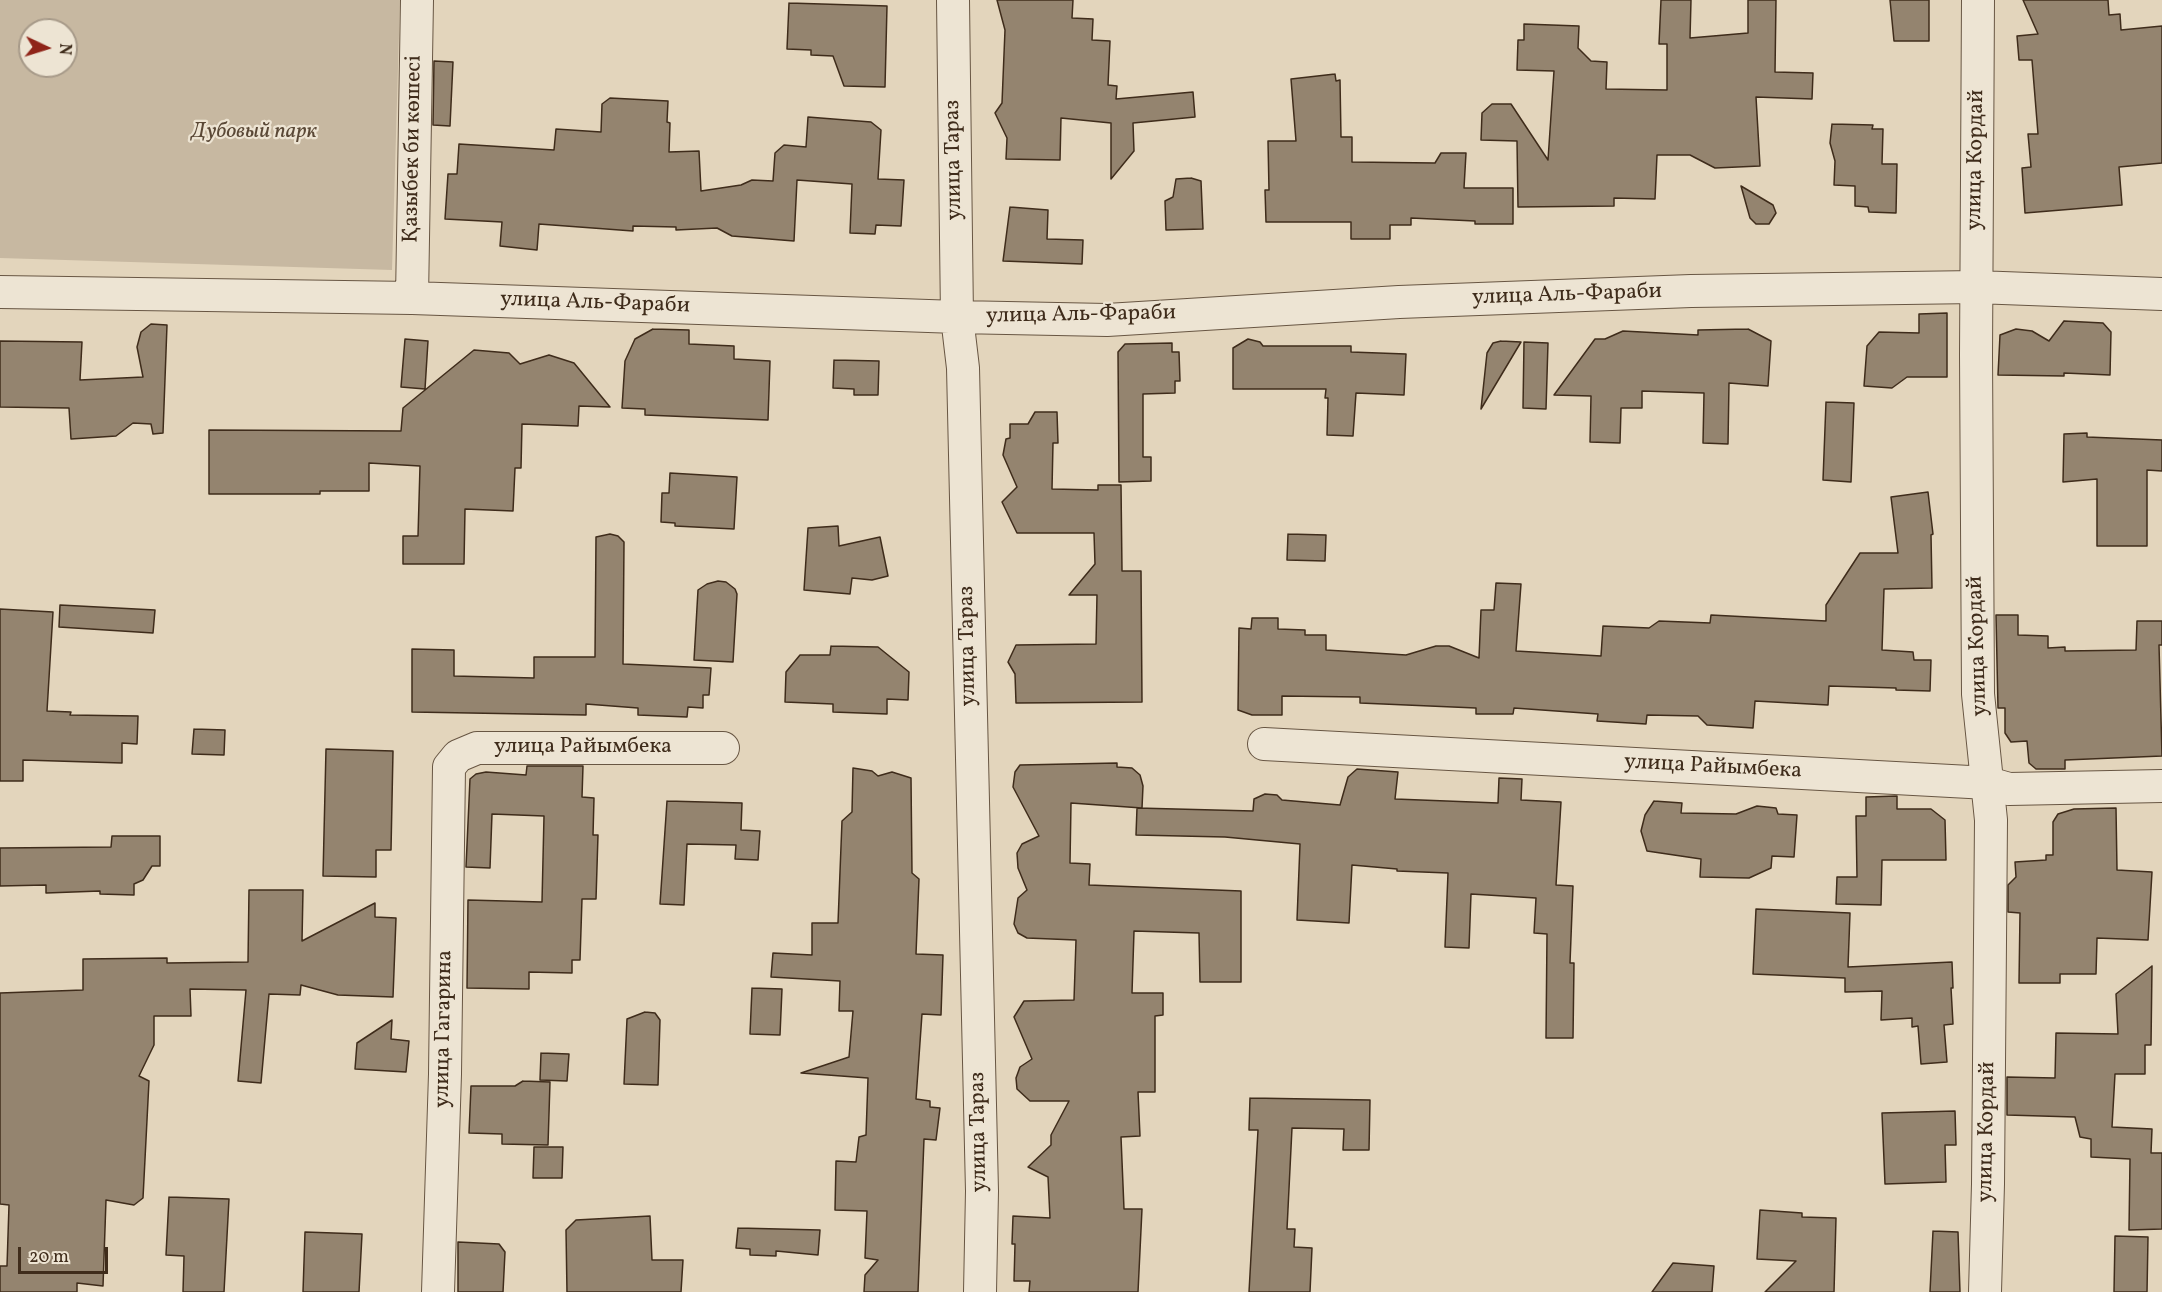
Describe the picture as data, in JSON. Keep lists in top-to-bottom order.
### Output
{
  "streets": {
    "street": [
      "Қазыбек би көшесі",
      "улица Тараз",
      "улица Кордай",
      "улица Аль-Фараби",
      "улица Райымбека",
      "улица Гагарина"
    ]
  },
  "crossings": [
    ["Қазыбек би көшесі", "улица Аль-Фараби"],
    ["улица Тараз", "улица Аль-Фараби"],
    ["улица Кордай", "улица Аль-Фараби"],
    ["улица Кордай", "улица Райымбека"],
    ["улица Райымбека", "улица Гагарина"]
  ],
  "parks": ["Дубовый парк"],
  "scale_bar": "20 m",
  "north": "right"
}
